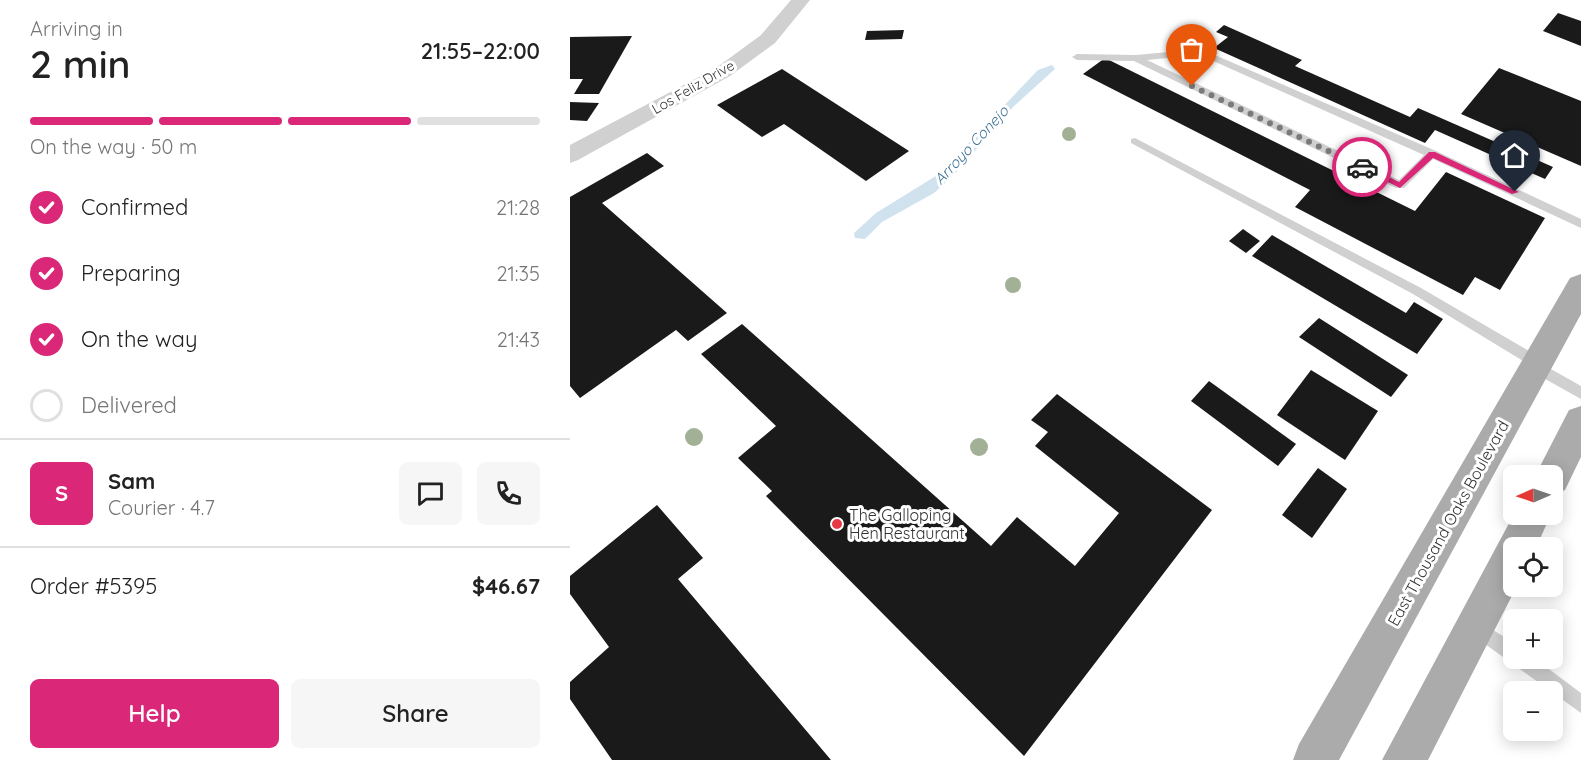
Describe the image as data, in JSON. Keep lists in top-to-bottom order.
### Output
{
  "streets": {
    "main road": ["East Thousand Oaks Boulevard"],
    "street": ["Los Feliz Drive"]
  },
  "water": ["Arroyo Conejo"],
  "places": ["The Galloping Hen Restaurant"],
  "north": "left",
  "page": {
    "heading": ["2 min", "Arriving in", "21:55–22:00"],
    "panel": [
      "Sam",
      "Courier · 4.7",
      "Order #5395",
      "$46.67"
    ],
    "bar": "On the way · 50 m",
    "list": [
      ["Confirmed", "21:28"],
      ["Preparing", "21:35"],
      ["On the way", "21:43"],
      "Delivered"
    ],
    "round": "S",
    "map_buttons": ["+", "−"],
    "buttons": ["Help", "Share"]
  }
}
